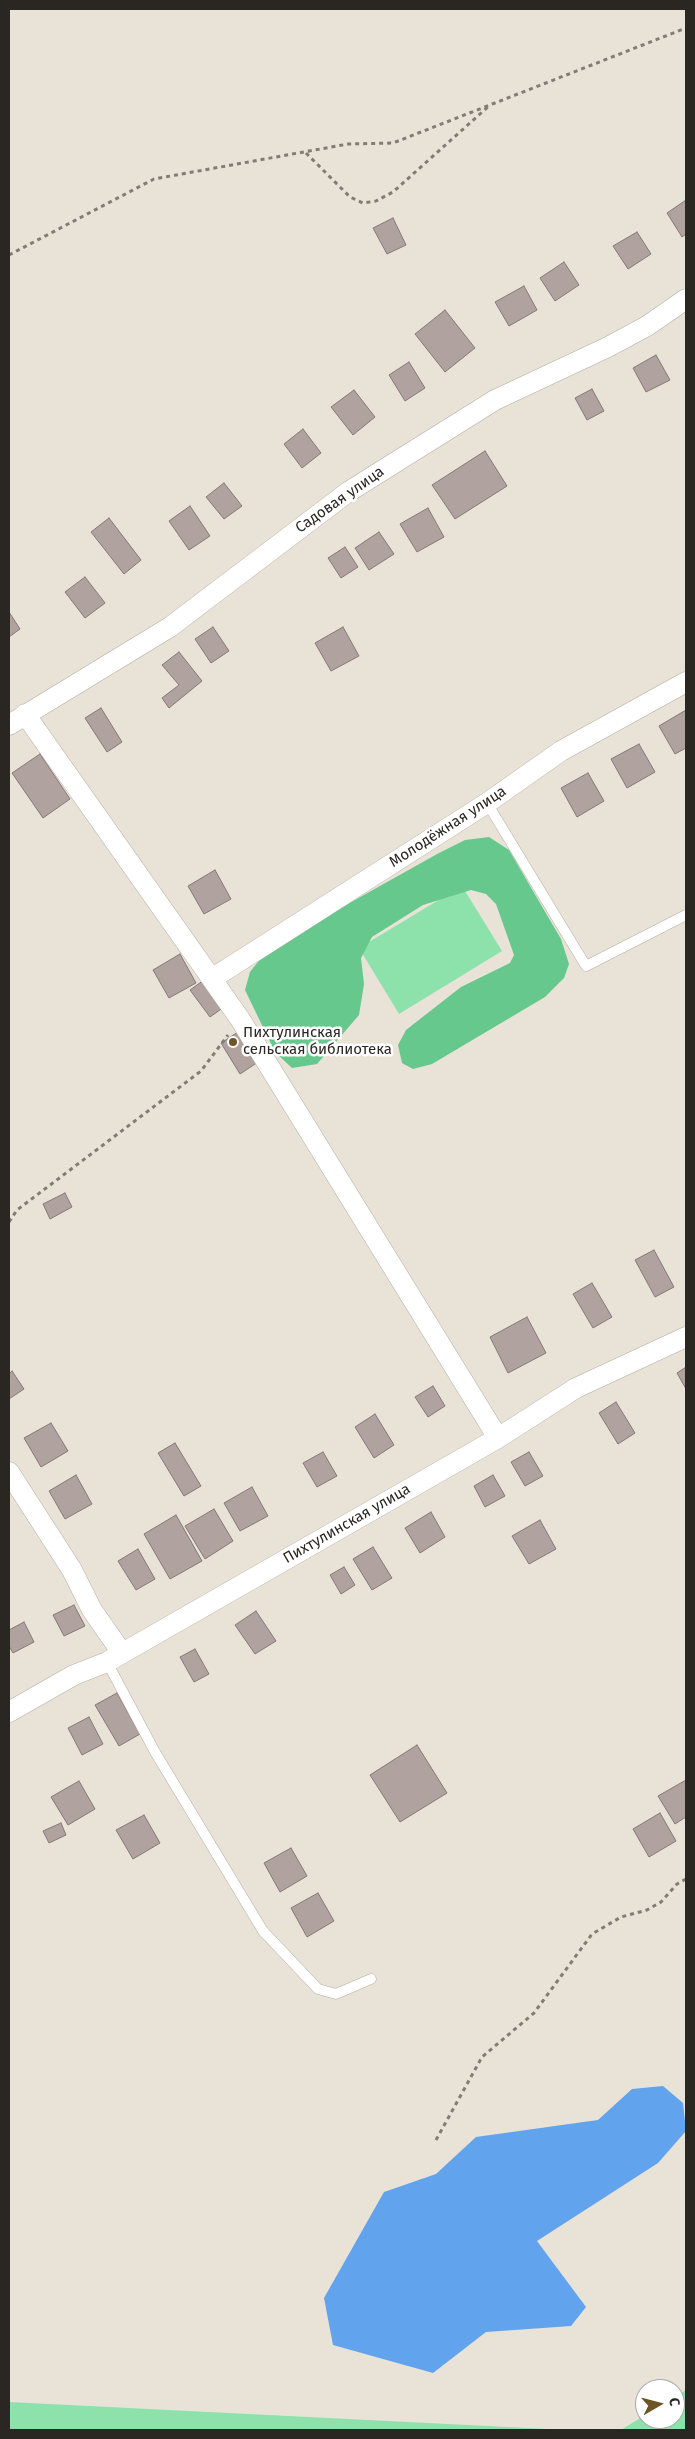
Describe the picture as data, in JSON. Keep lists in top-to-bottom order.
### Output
{
  "streets": {
    "street": ["Садовая улица", "Молодёжная улица", "Пихтулинская улица"]
  },
  "places": ["Пихтулинская сельская библиотека"],
  "north": "right"
}
